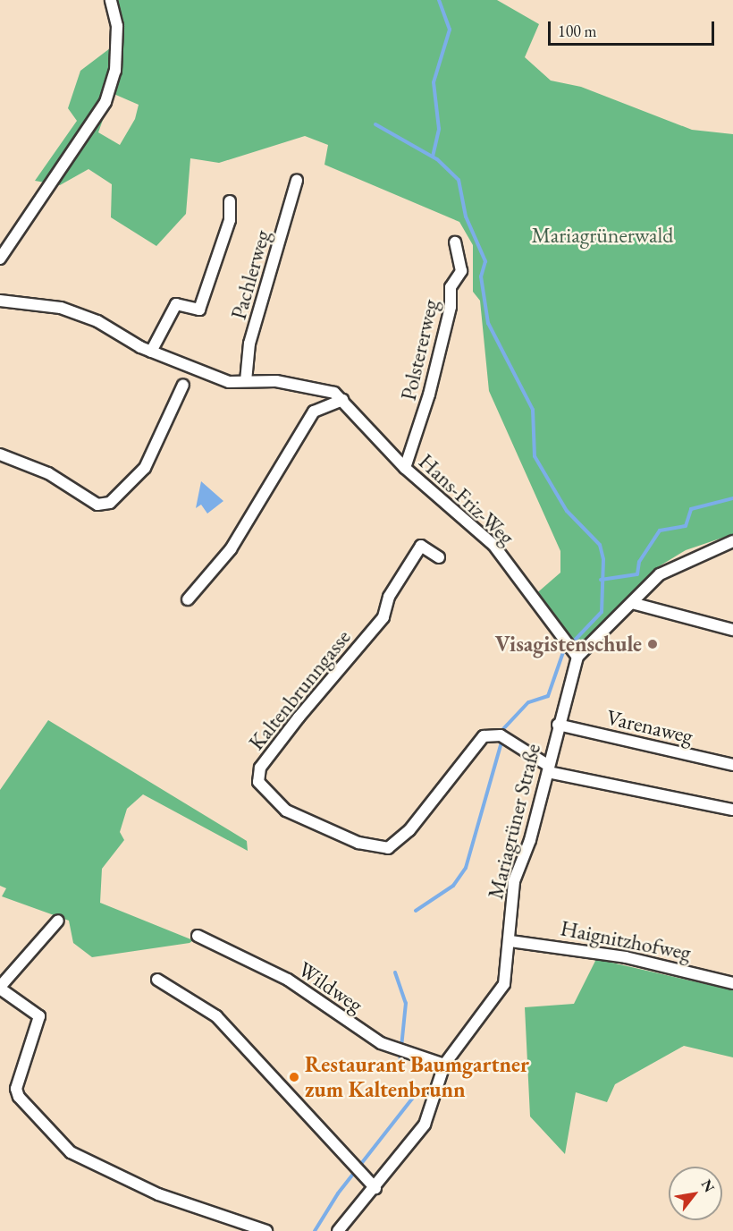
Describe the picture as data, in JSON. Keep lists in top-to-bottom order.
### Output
{
  "streets": {
    "street": [
      "Pachlerweg",
      "Polstererweg",
      "Hans-Friz-Weg",
      "Kaltenbrunngasse",
      "Varenaweg",
      "Mariagrüner Straße",
      "Haignitzhofweg",
      "Wildweg"
    ]
  },
  "crossings": [
    ["Pachlerweg", "Hans-Friz-Weg"],
    ["Polstererweg", "Hans-Friz-Weg"],
    ["Hans-Friz-Weg", "Mariagrüner Straße"],
    ["Kaltenbrunngasse", "Mariagrüner Straße"],
    ["Varenaweg", "Mariagrüner Straße"],
    ["Mariagrüner Straße", "Haignitzhofweg"],
    ["Mariagrüner Straße", "Wildweg"]
  ],
  "parks": ["Mariagrünerwald"],
  "places": ["Visagistenschule", "Restaurant Baumgartner zum Kaltenbrunn"],
  "scale_bar": "100 m",
  "north": "top right"
}
